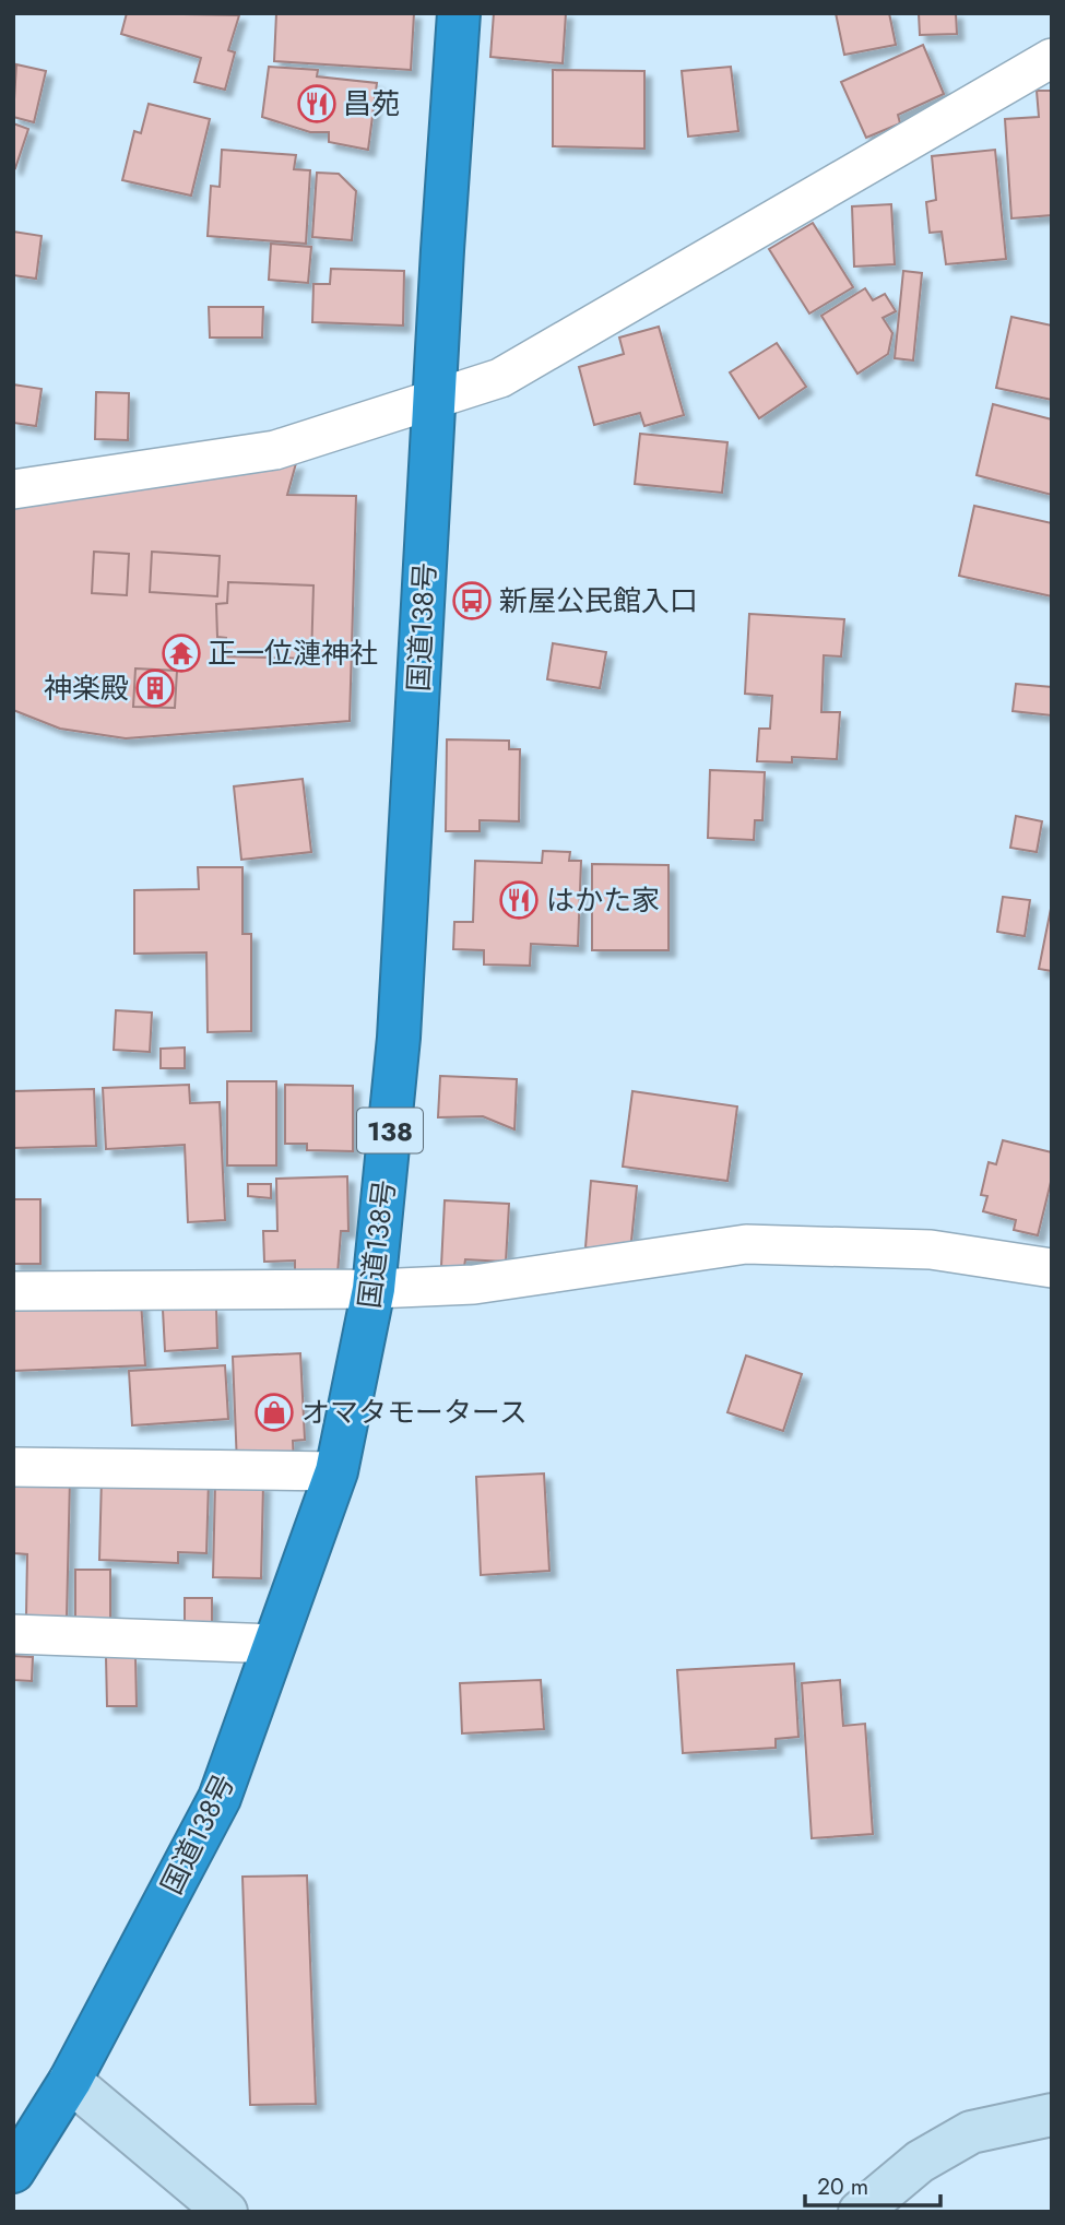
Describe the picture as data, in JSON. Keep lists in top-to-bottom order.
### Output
{
  "streets": {
    "highway": ["国道138号", "138"]
  },
  "places": {
    "restaurant": ["昌苑", "はかた家"],
    "bus stop": ["新屋公民館入口"],
    "temple": ["正一位漣神社"],
    "building": ["神楽殿"],
    "shop": ["オマタモータース"]
  },
  "scale_bar": "20 m"
}
